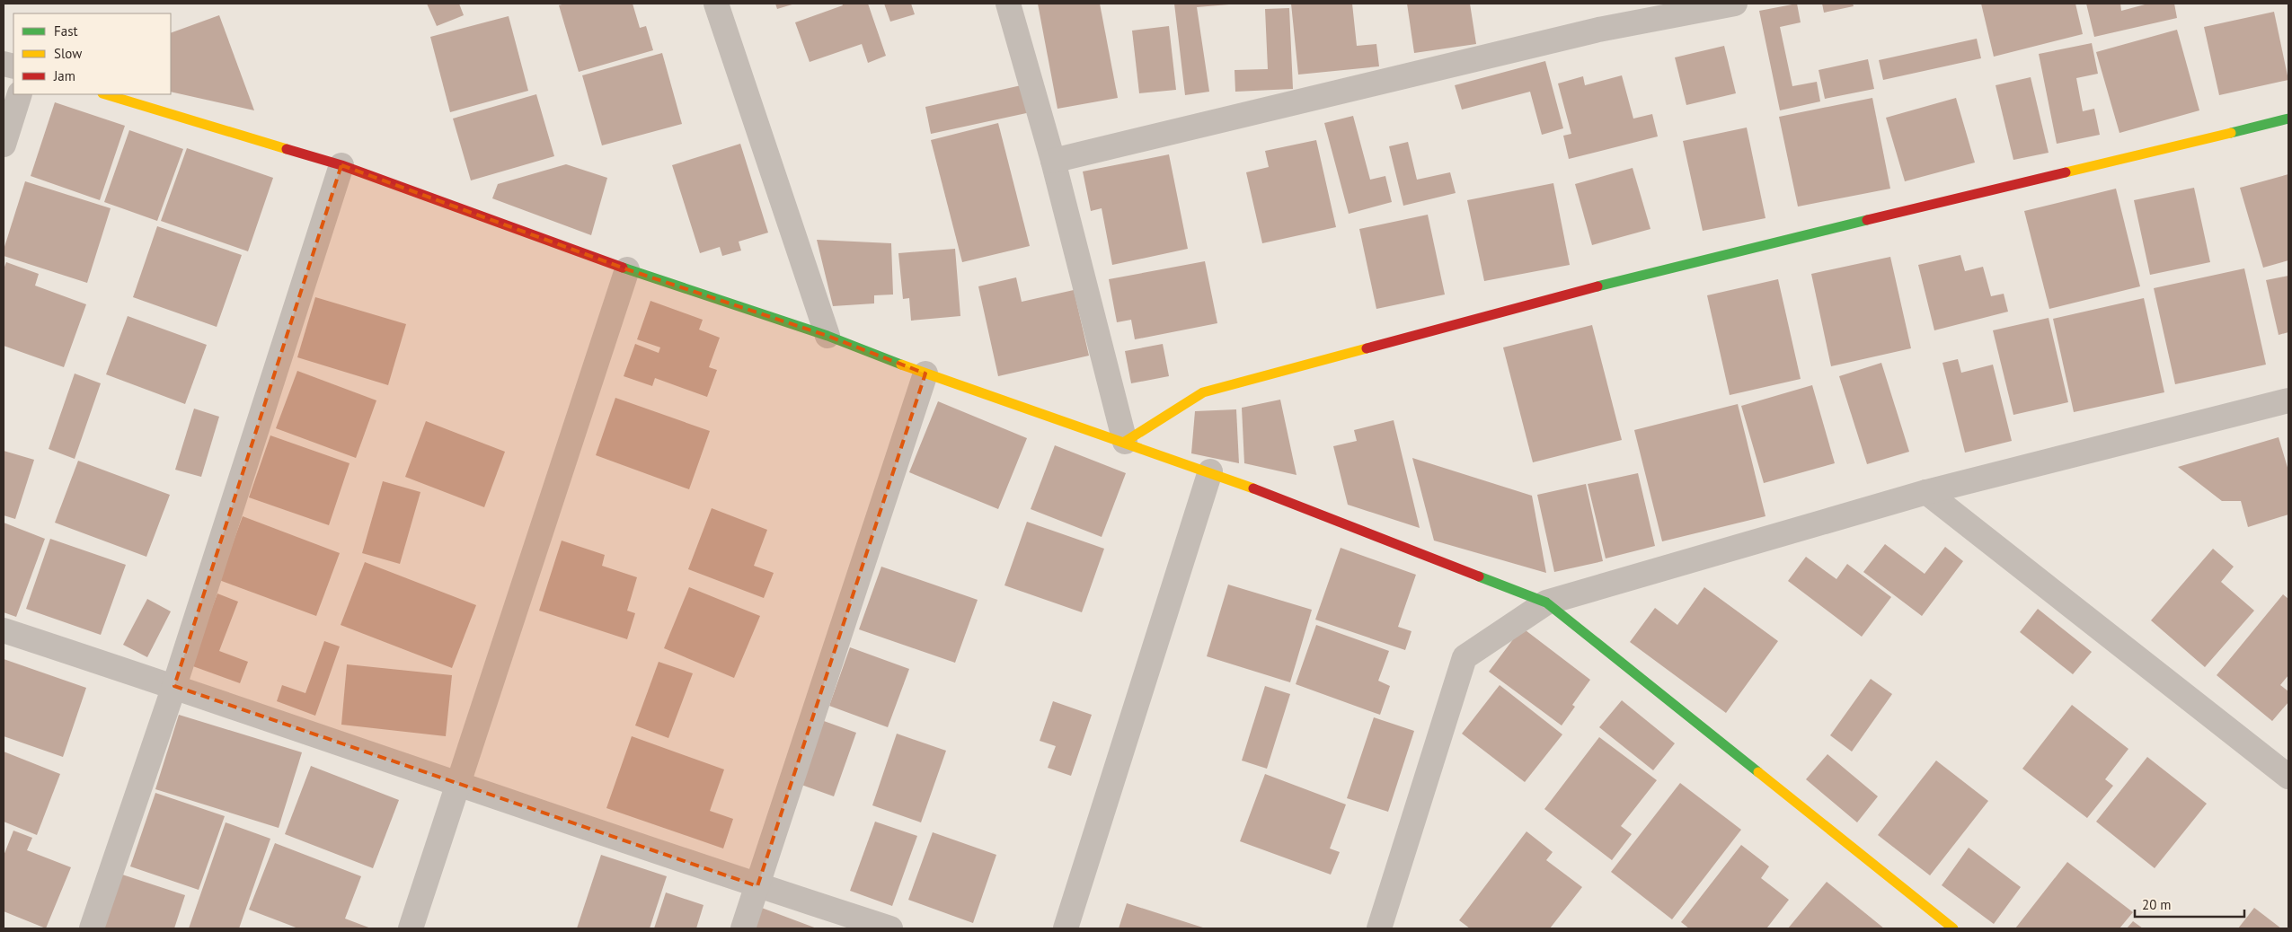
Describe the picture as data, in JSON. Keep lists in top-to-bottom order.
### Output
{
  "legend": ["Fast", "Slow", "Jam"],
  "scale_bar": "20 m"
}
